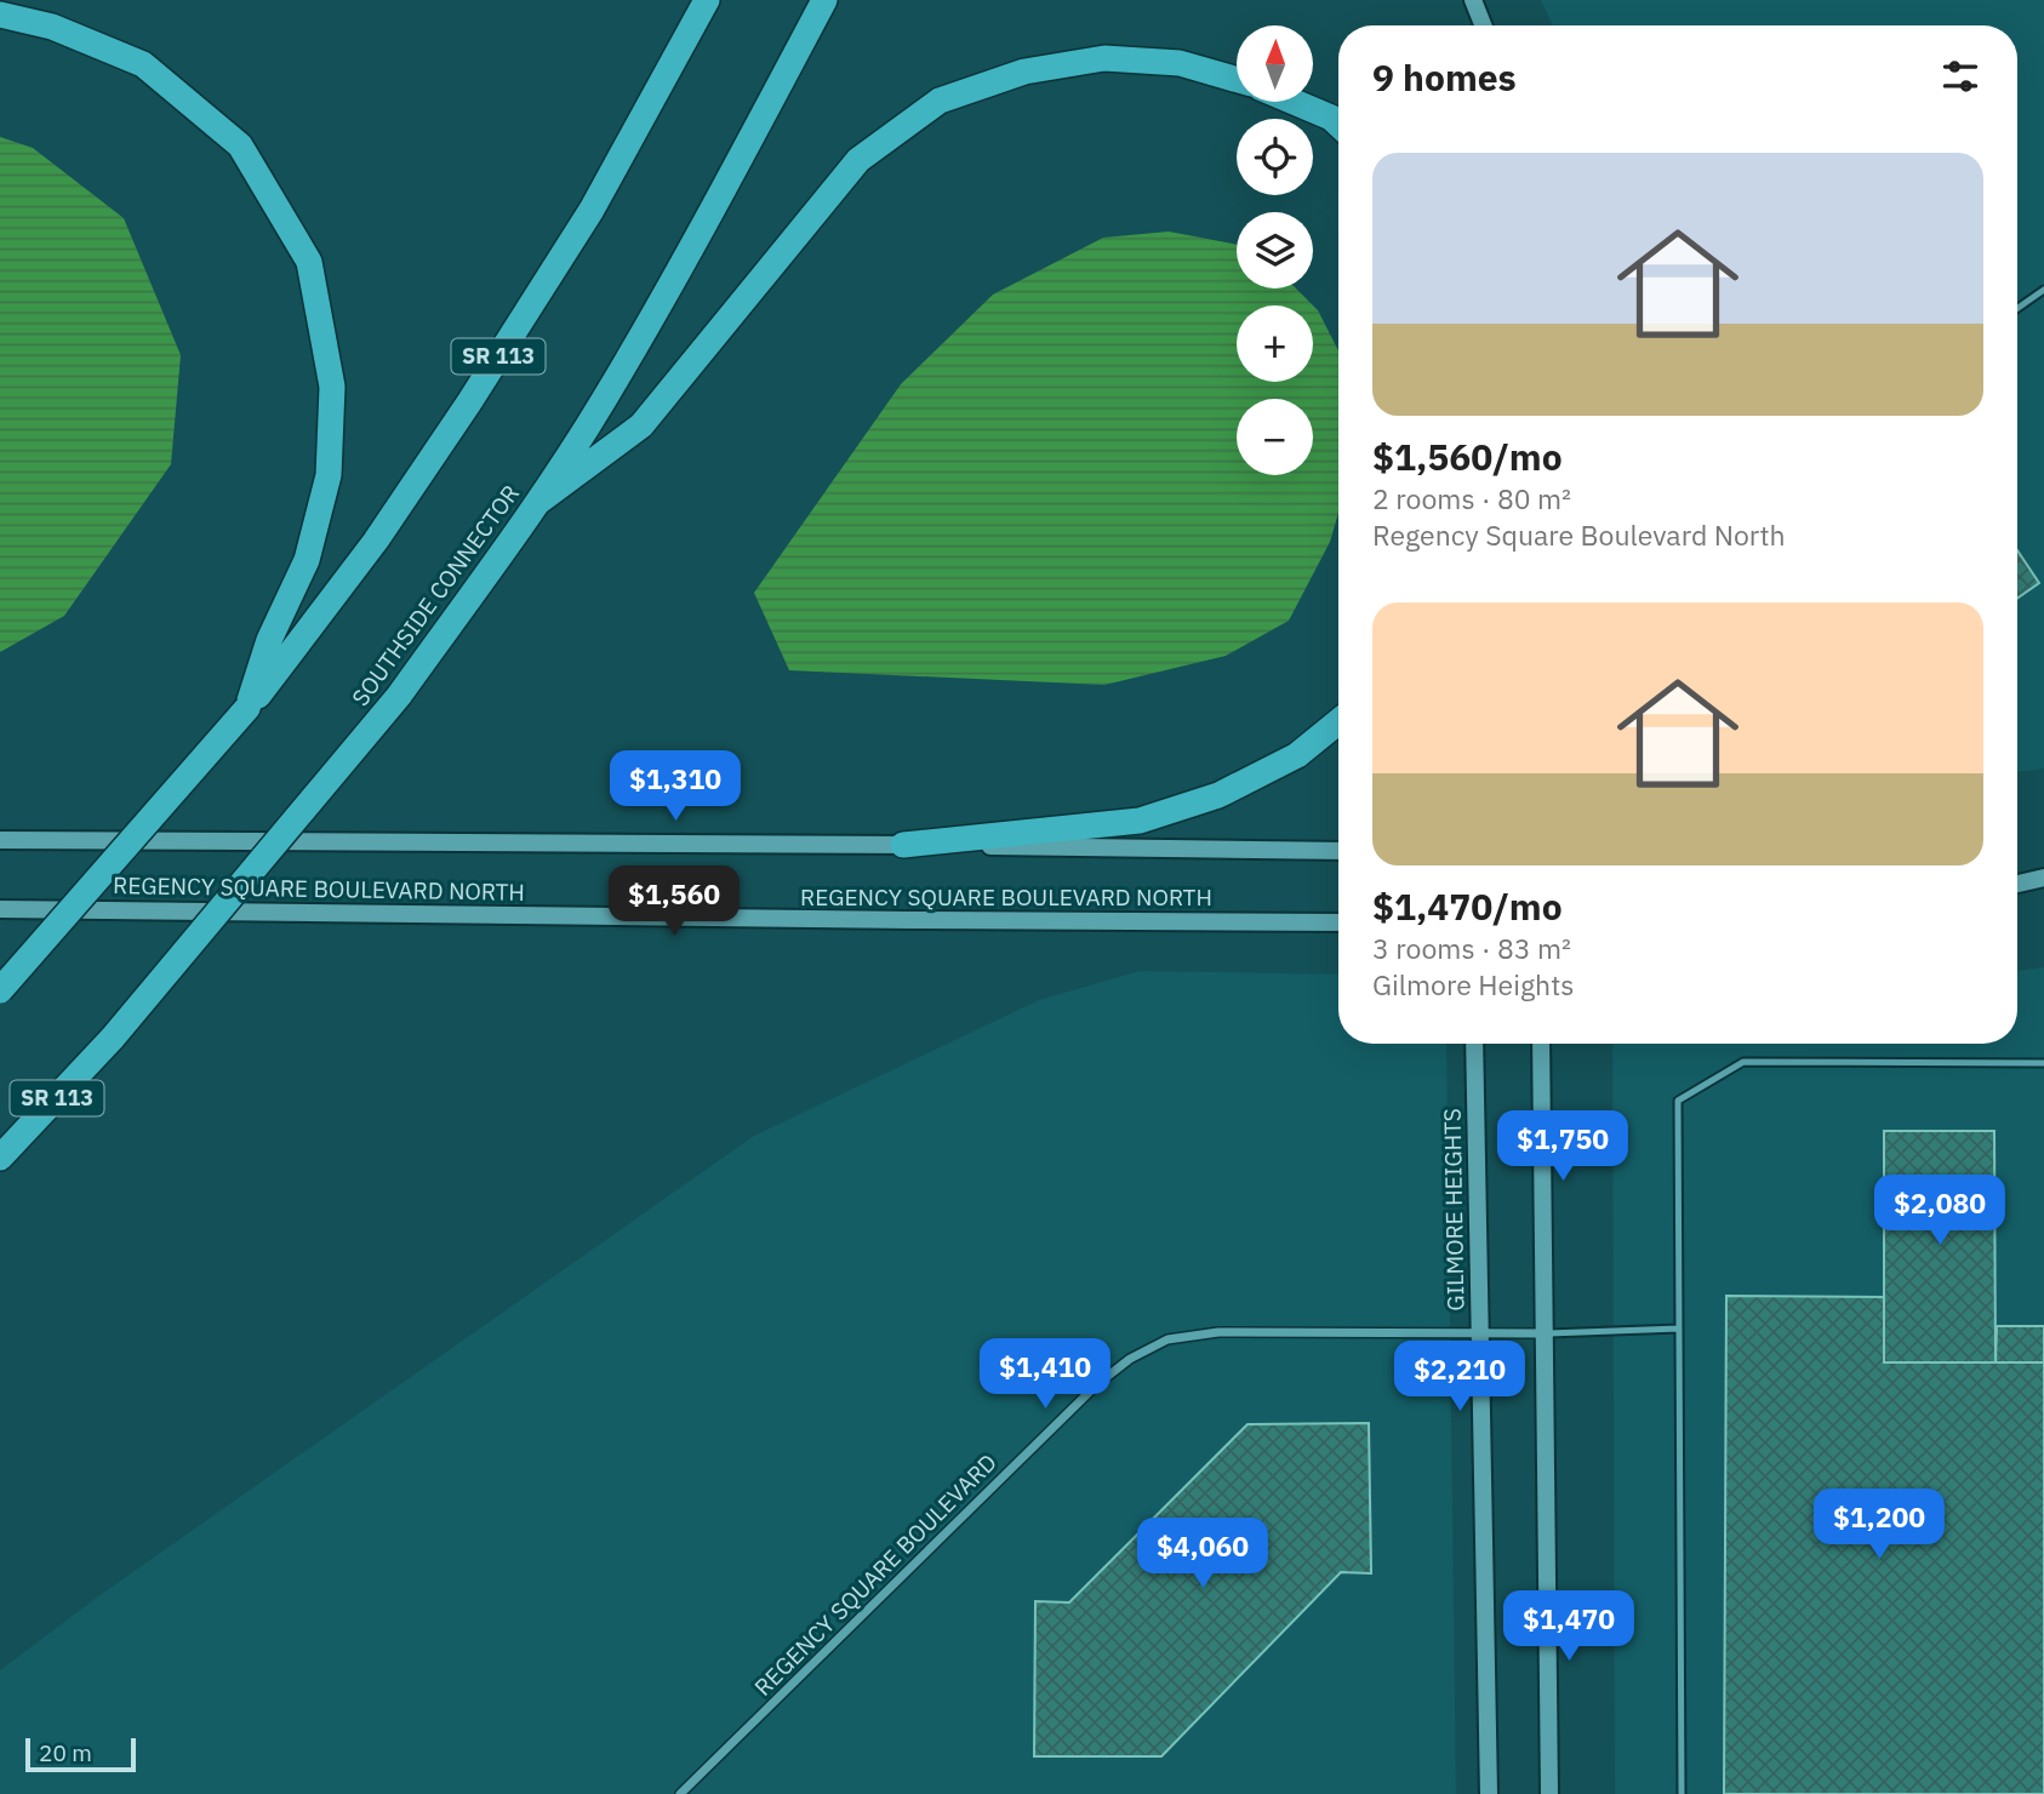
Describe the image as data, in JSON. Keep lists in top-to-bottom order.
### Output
{
  "streets": {
    "highway": ["SR 113", "SOUTHSIDE CONNECTOR"],
    "street": ["REGENCY SQUARE BOULEVARD NORTH", "GILMORE HEIGHTS", "REGENCY SQUARE BOULEVARD"]
  },
  "crossings": [
    ["GILMORE HEIGHTS", "REGENCY SQUARE BOULEVARD"]
  ],
  "scale_bar": "20 m",
  "north": "top",
  "page": {
    "map_buttons": ["+", "−"],
    "heading": "9 homes",
    "list": [
      {
        "name": "$1,560/mo",
        "note": "2 rooms · 80 m² · Regency Square Boulevard North"
      },
      {
        "name": "$1,470/mo",
        "note": "3 rooms · 83 m² · Gilmore Heights"
      }
    ],
    "price": [
      "$1,310",
      "$1,560",
      "$1,750",
      "$2,080",
      "$1,410",
      "$2,210",
      "$1,200",
      "$4,060",
      "$1,470"
    ],
    "scale": "20 m"
  }
}
